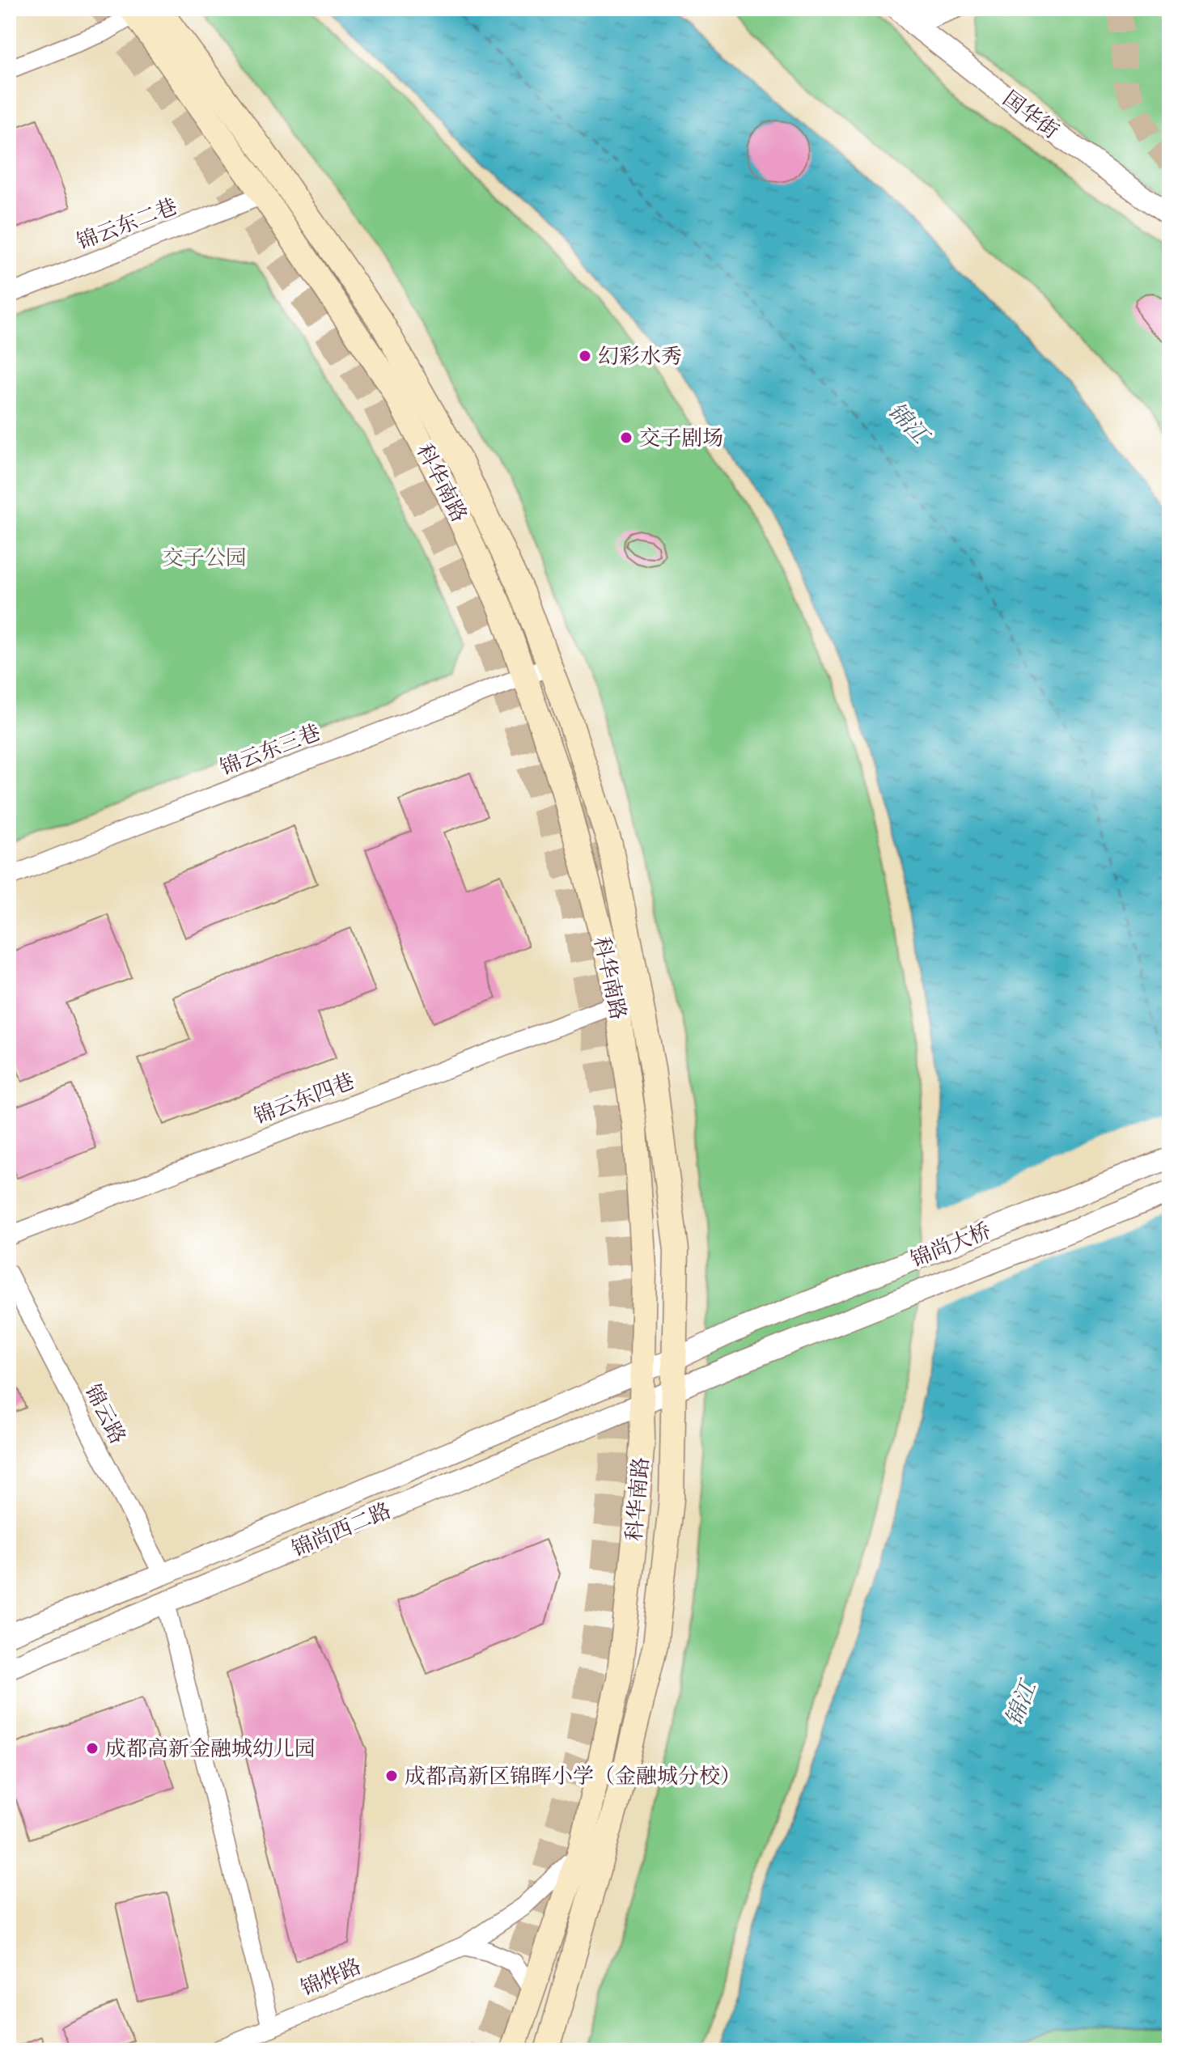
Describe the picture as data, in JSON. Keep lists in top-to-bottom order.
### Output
{
  "streets": {
    "main road": ["科华南路"],
    "street": [
      "国华街",
      "锦云东二巷",
      "锦云东三巷",
      "锦云东四巷",
      "锦尚大桥",
      "锦云路",
      "锦尚西二路",
      "锦烨路"
    ]
  },
  "crossings": [
    ["锦云东二巷", "科华南路"],
    ["科华南路", "锦云东三巷"],
    ["科华南路", "锦云东四巷"],
    ["科华南路", "锦尚大桥"],
    ["科华南路", "锦尚西二路"],
    ["科华南路", "锦烨路"],
    ["锦尚大桥", "锦云路"],
    ["锦尚大桥", "锦尚西二路"]
  ],
  "water": ["锦江"],
  "parks": ["交子公园"],
  "places": [
    "幻彩水秀",
    "交子剧场",
    "成都高新金融城幼儿园",
    "成都高新区锦晖小学（金融城分校）"
  ]
}
